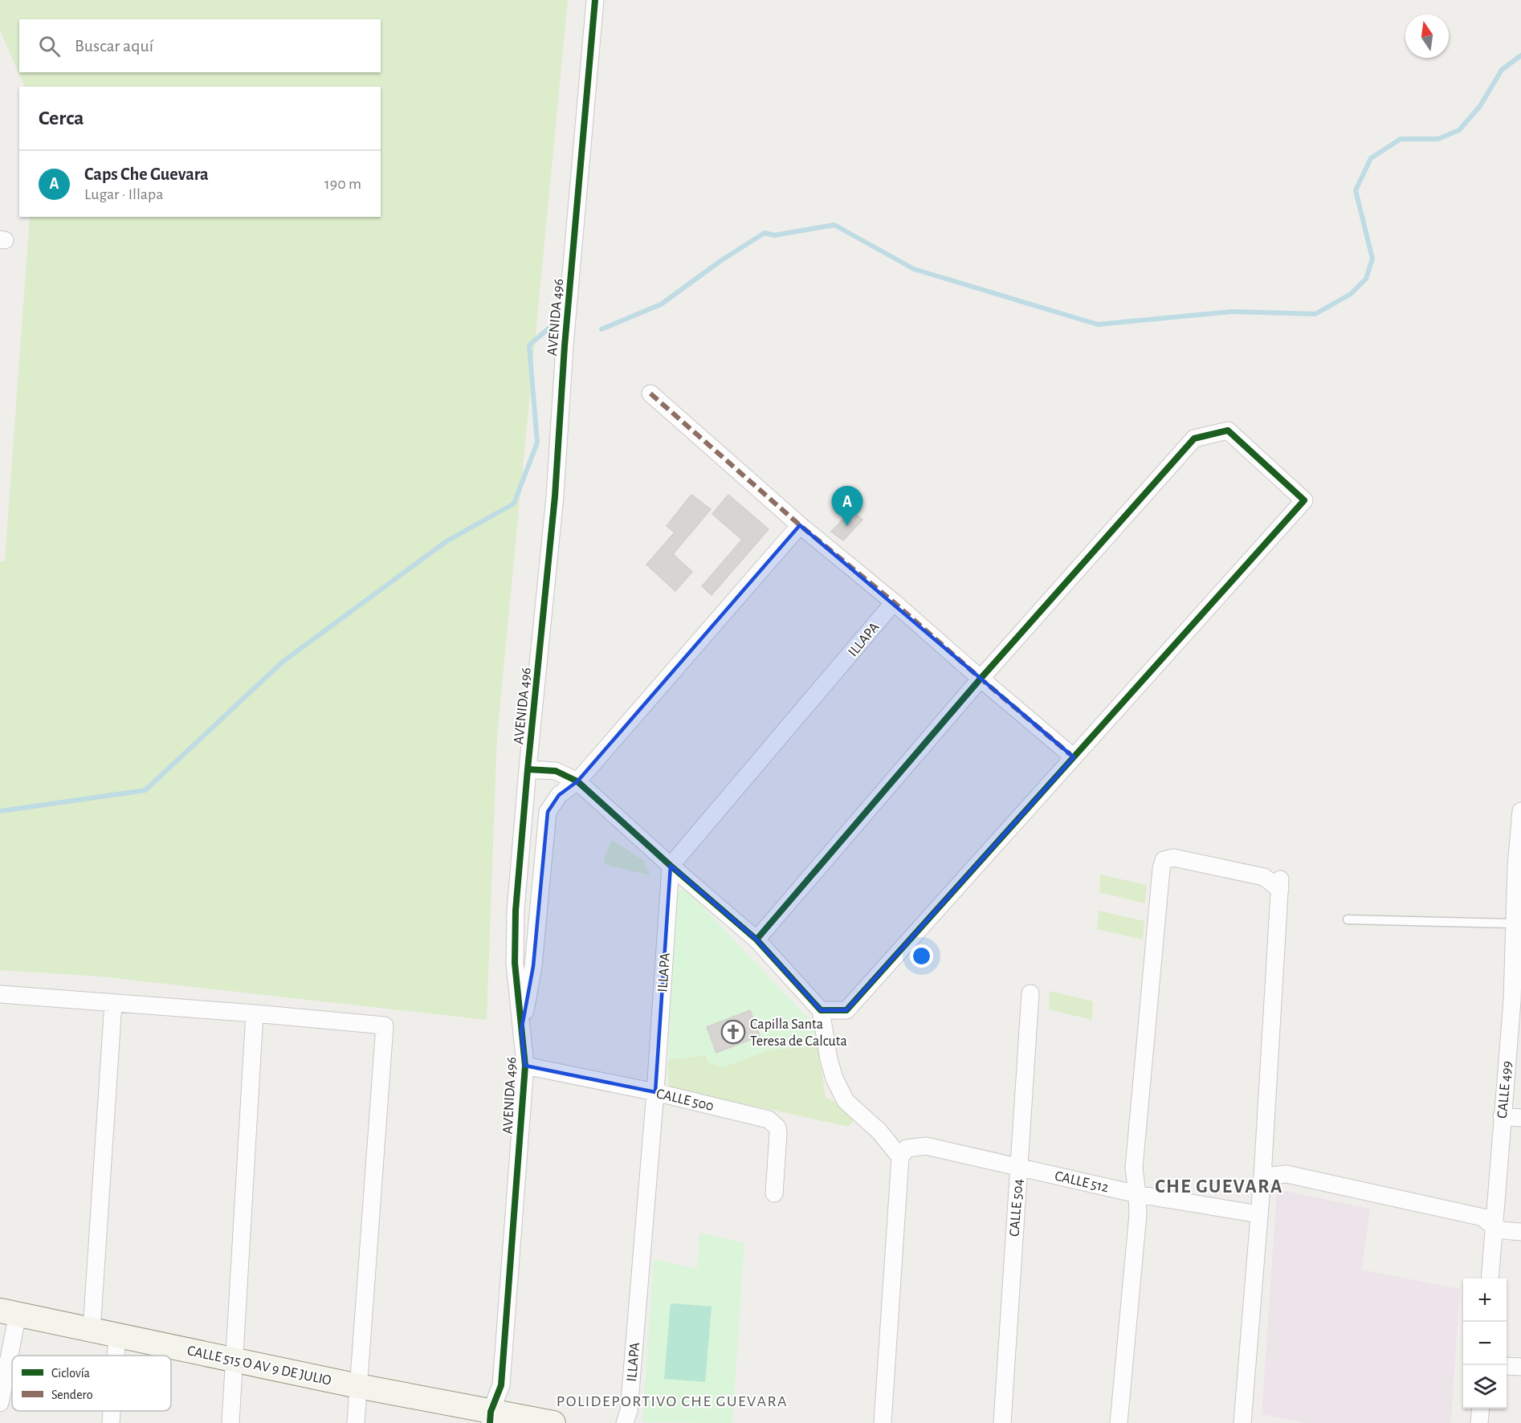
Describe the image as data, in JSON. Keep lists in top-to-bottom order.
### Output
{
  "streets": {
    "street": [
      "AVENIDA 496",
      "ILLAPA",
      "CALLE 499",
      "CALLE 500",
      "CALLE 512",
      "CALLE 504",
      "CALLE 515 O AV 9 DE JULIO"
    ]
  },
  "crossings": [
    ["AVENIDA 496", "CALLE 500"],
    ["AVENIDA 496", "CALLE 515 O AV 9 DE JULIO"],
    ["ILLAPA", "CALLE 500"],
    ["CALLE 512", "CALLE 504"]
  ],
  "districts": ["CHE GUEVARA", "POLIDEPORTIVO CHE GUEVARA"],
  "places": {
    "church": ["Capilla Santa Teresa de Calcuta"]
  },
  "legend": ["Ciclovía", "Sendero"],
  "north": "top",
  "page": {
    "search": "Buscar aquí",
    "heading": "Cerca",
    "list": [
      {
        "mark": "A",
        "name": "Caps Che Guevara",
        "note": "Lugar · Illapa",
        "value": "190 m"
      }
    ],
    "pins": "A",
    "map_buttons": ["+", "−"]
  }
}
